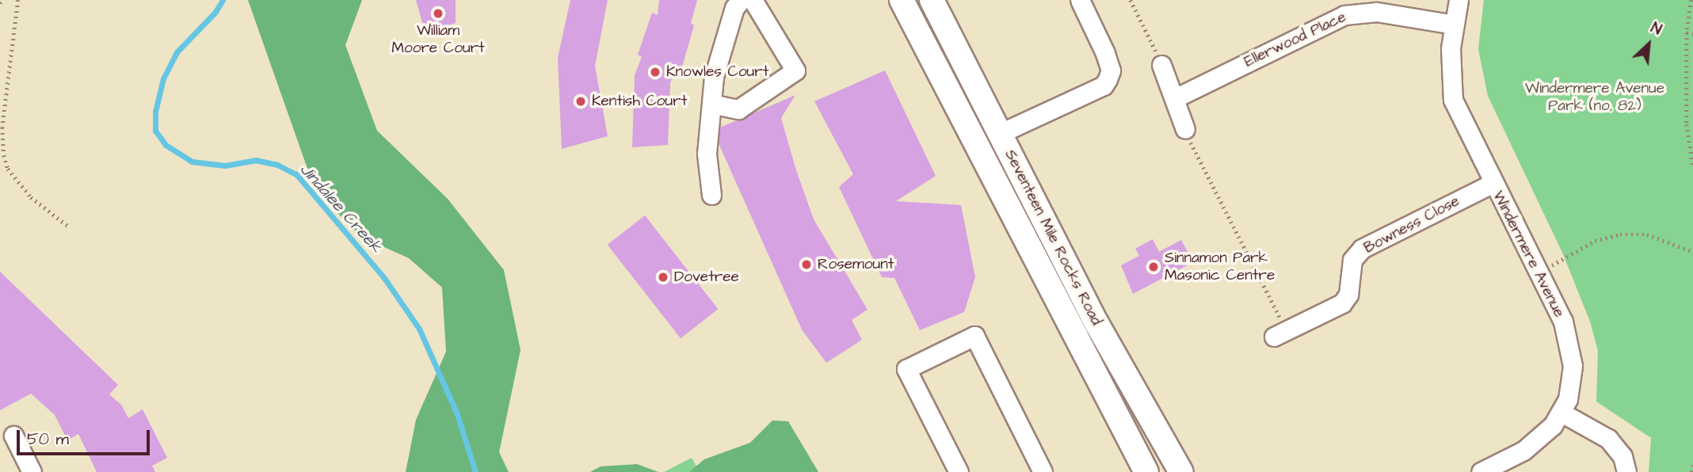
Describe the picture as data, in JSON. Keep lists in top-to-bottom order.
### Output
{
  "streets": {
    "main road": ["Seventeen Mile Rocks Road"],
    "street": ["Ellerwood Place", "Bowness Close", "Windermere Avenue"]
  },
  "crossings": [
    ["Ellerwood Place", "Windermere Avenue"],
    ["Bowness Close", "Windermere Avenue"]
  ],
  "water": ["Jindalee Creek"],
  "parks": ["Windermere Avenue Park (no. 82)"],
  "places": [
    "William Moore Court",
    "Knowles Court",
    "Kentish Court",
    "Rosemount",
    "Sinnamon Park Masonic Centre",
    "Dovetree"
  ],
  "scale_bar": "50 m",
  "north": "top right"
}
